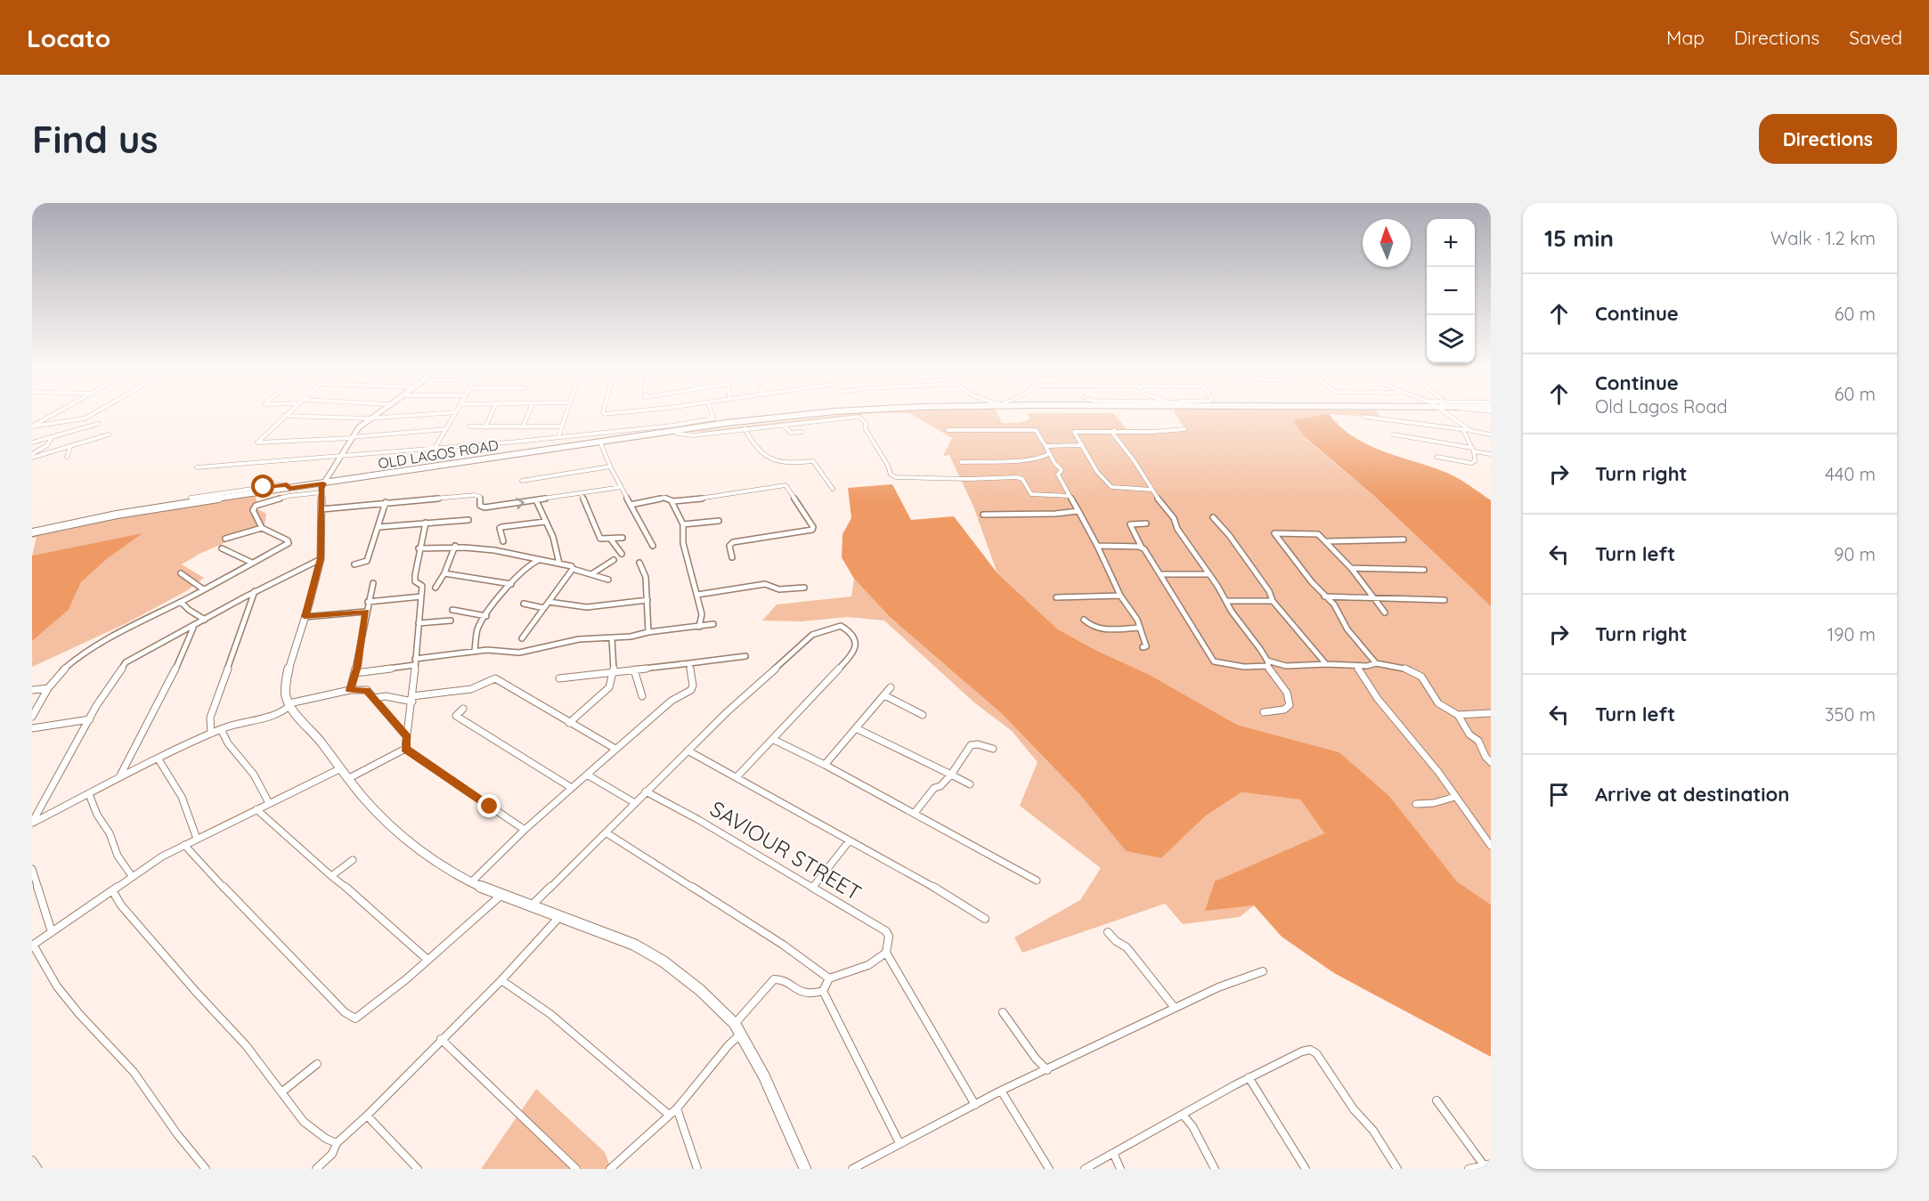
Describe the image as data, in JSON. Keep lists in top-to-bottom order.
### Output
{
  "streets": {
    "main road": ["OLD LAGOS ROAD"],
    "street": ["SAVIOUR STREET"]
  },
  "north": "top",
  "page": {
    "header": "Locato",
    "nav": ["Map", "Directions", "Saved"],
    "buttons": "Directions",
    "title": "Find us",
    "heading": ["15 min", "Walk · 1.2 km"],
    "map_buttons": ["+", "−"],
    "list": [
      ["Continue", "60 m"],
      ["Continue", "Old Lagos Road", "60 m"],
      ["Turn right", "440 m"],
      ["Turn left", "90 m"],
      ["Turn right", "190 m"],
      ["Turn left", "350 m"],
      "Arrive at destination"
    ]
  }
}
